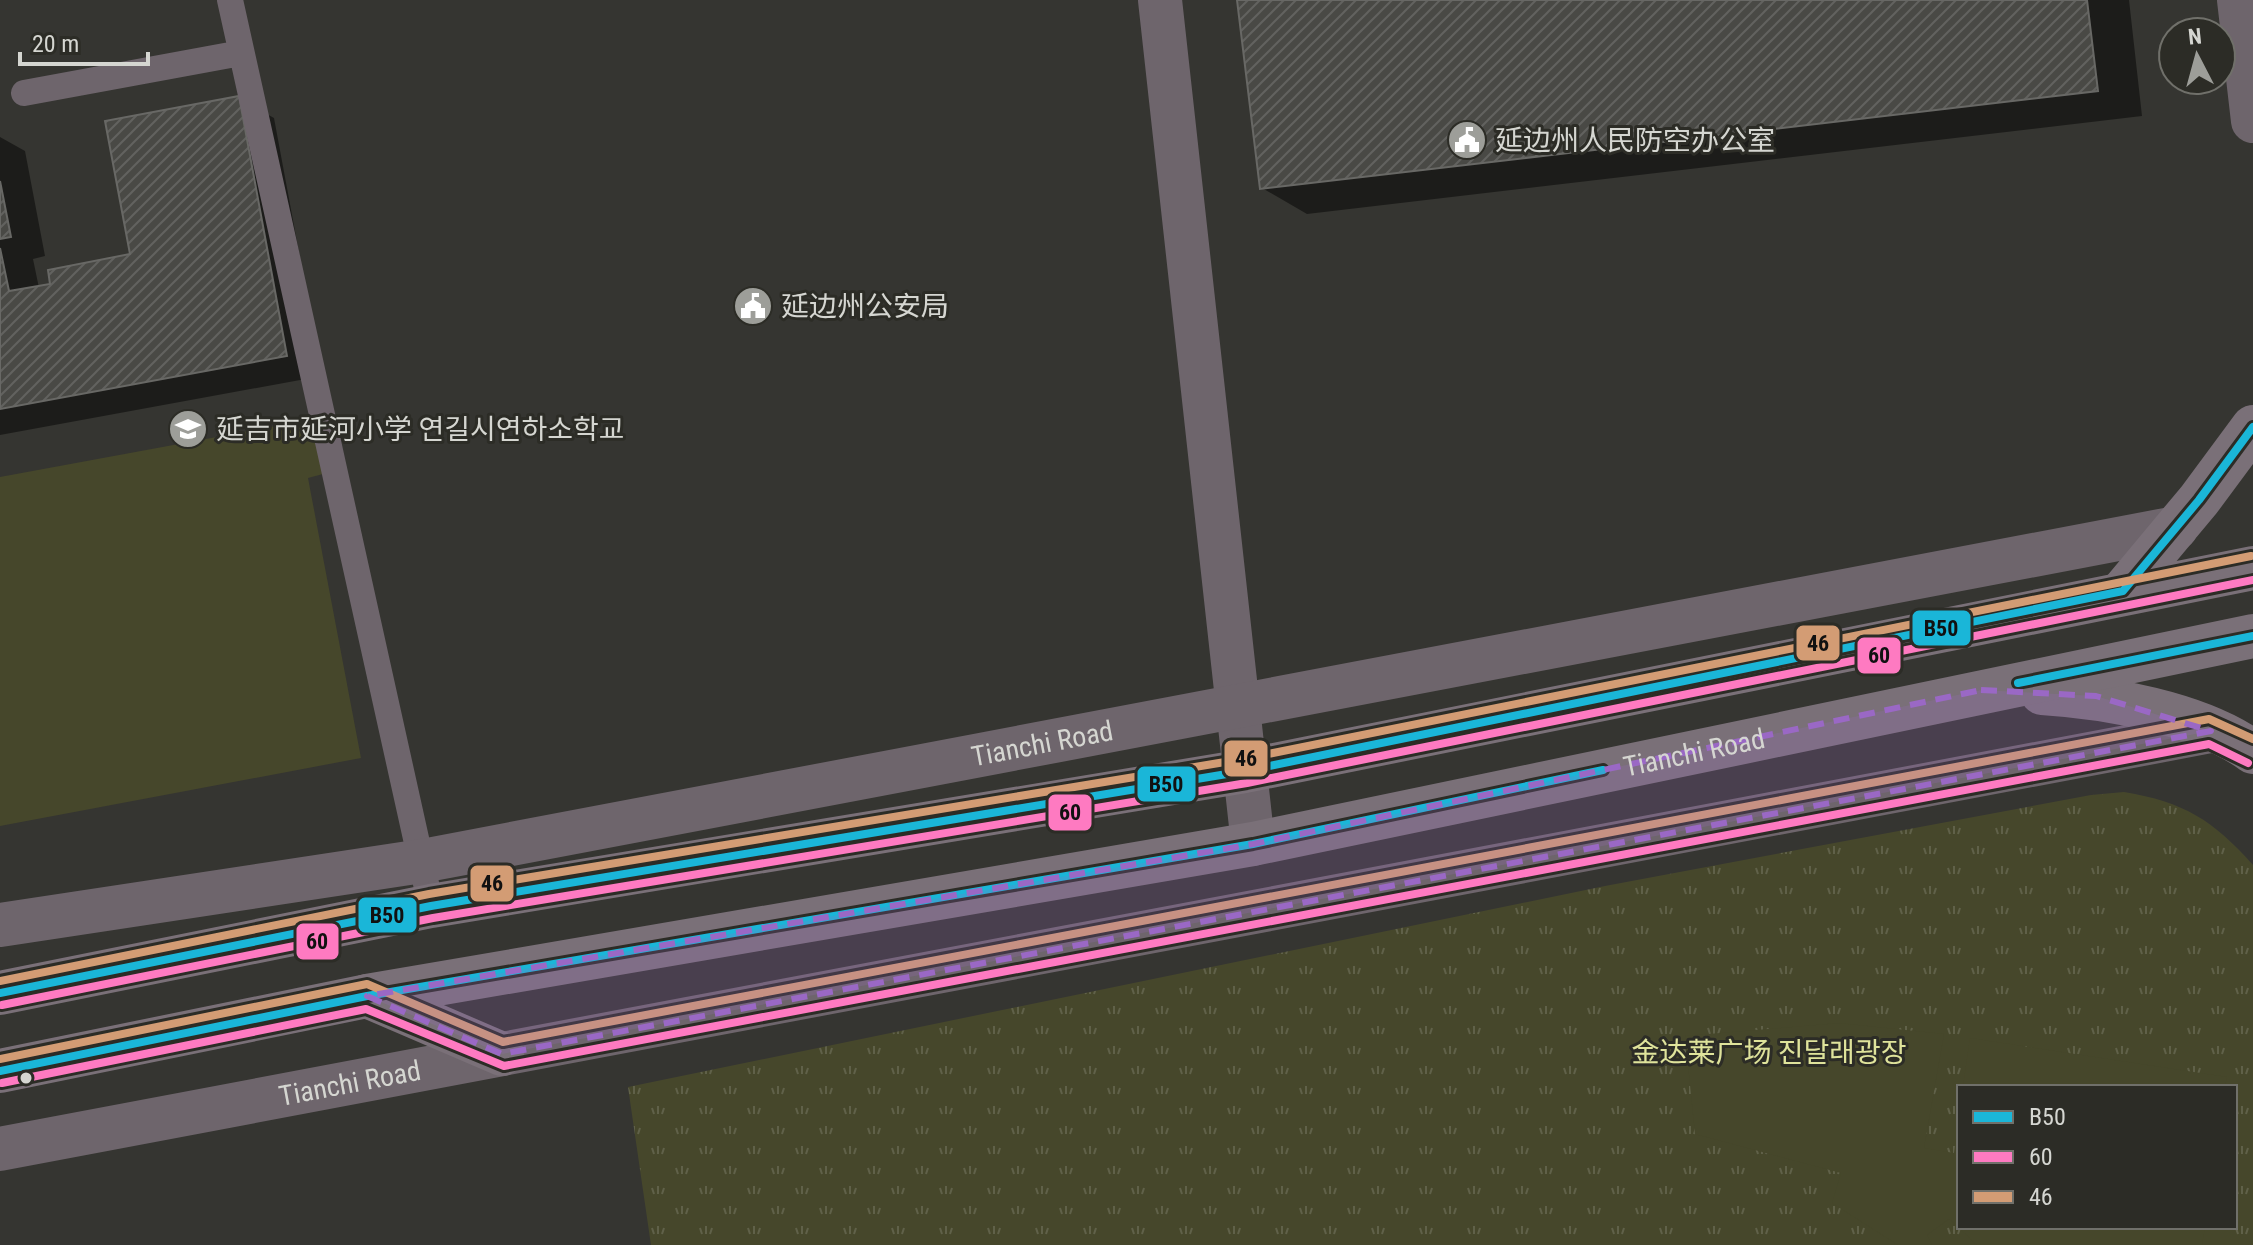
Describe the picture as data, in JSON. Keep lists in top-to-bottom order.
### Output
{
  "streets": {
    "main road": ["Tianchi Road"]
  },
  "parks": ["金达莱广场 진달래광장"],
  "places": {
    "public building": ["延边州人民防空办公室", "延边州公安局"],
    "school or university": ["延吉市延河小学 연길시연하소학교"]
  },
  "lines": ["transit line B50", "transit line 46", "transit line 60"],
  "legend": ["B50", "60", "46"],
  "scale_bar": "20 m",
  "north": "top"
}
